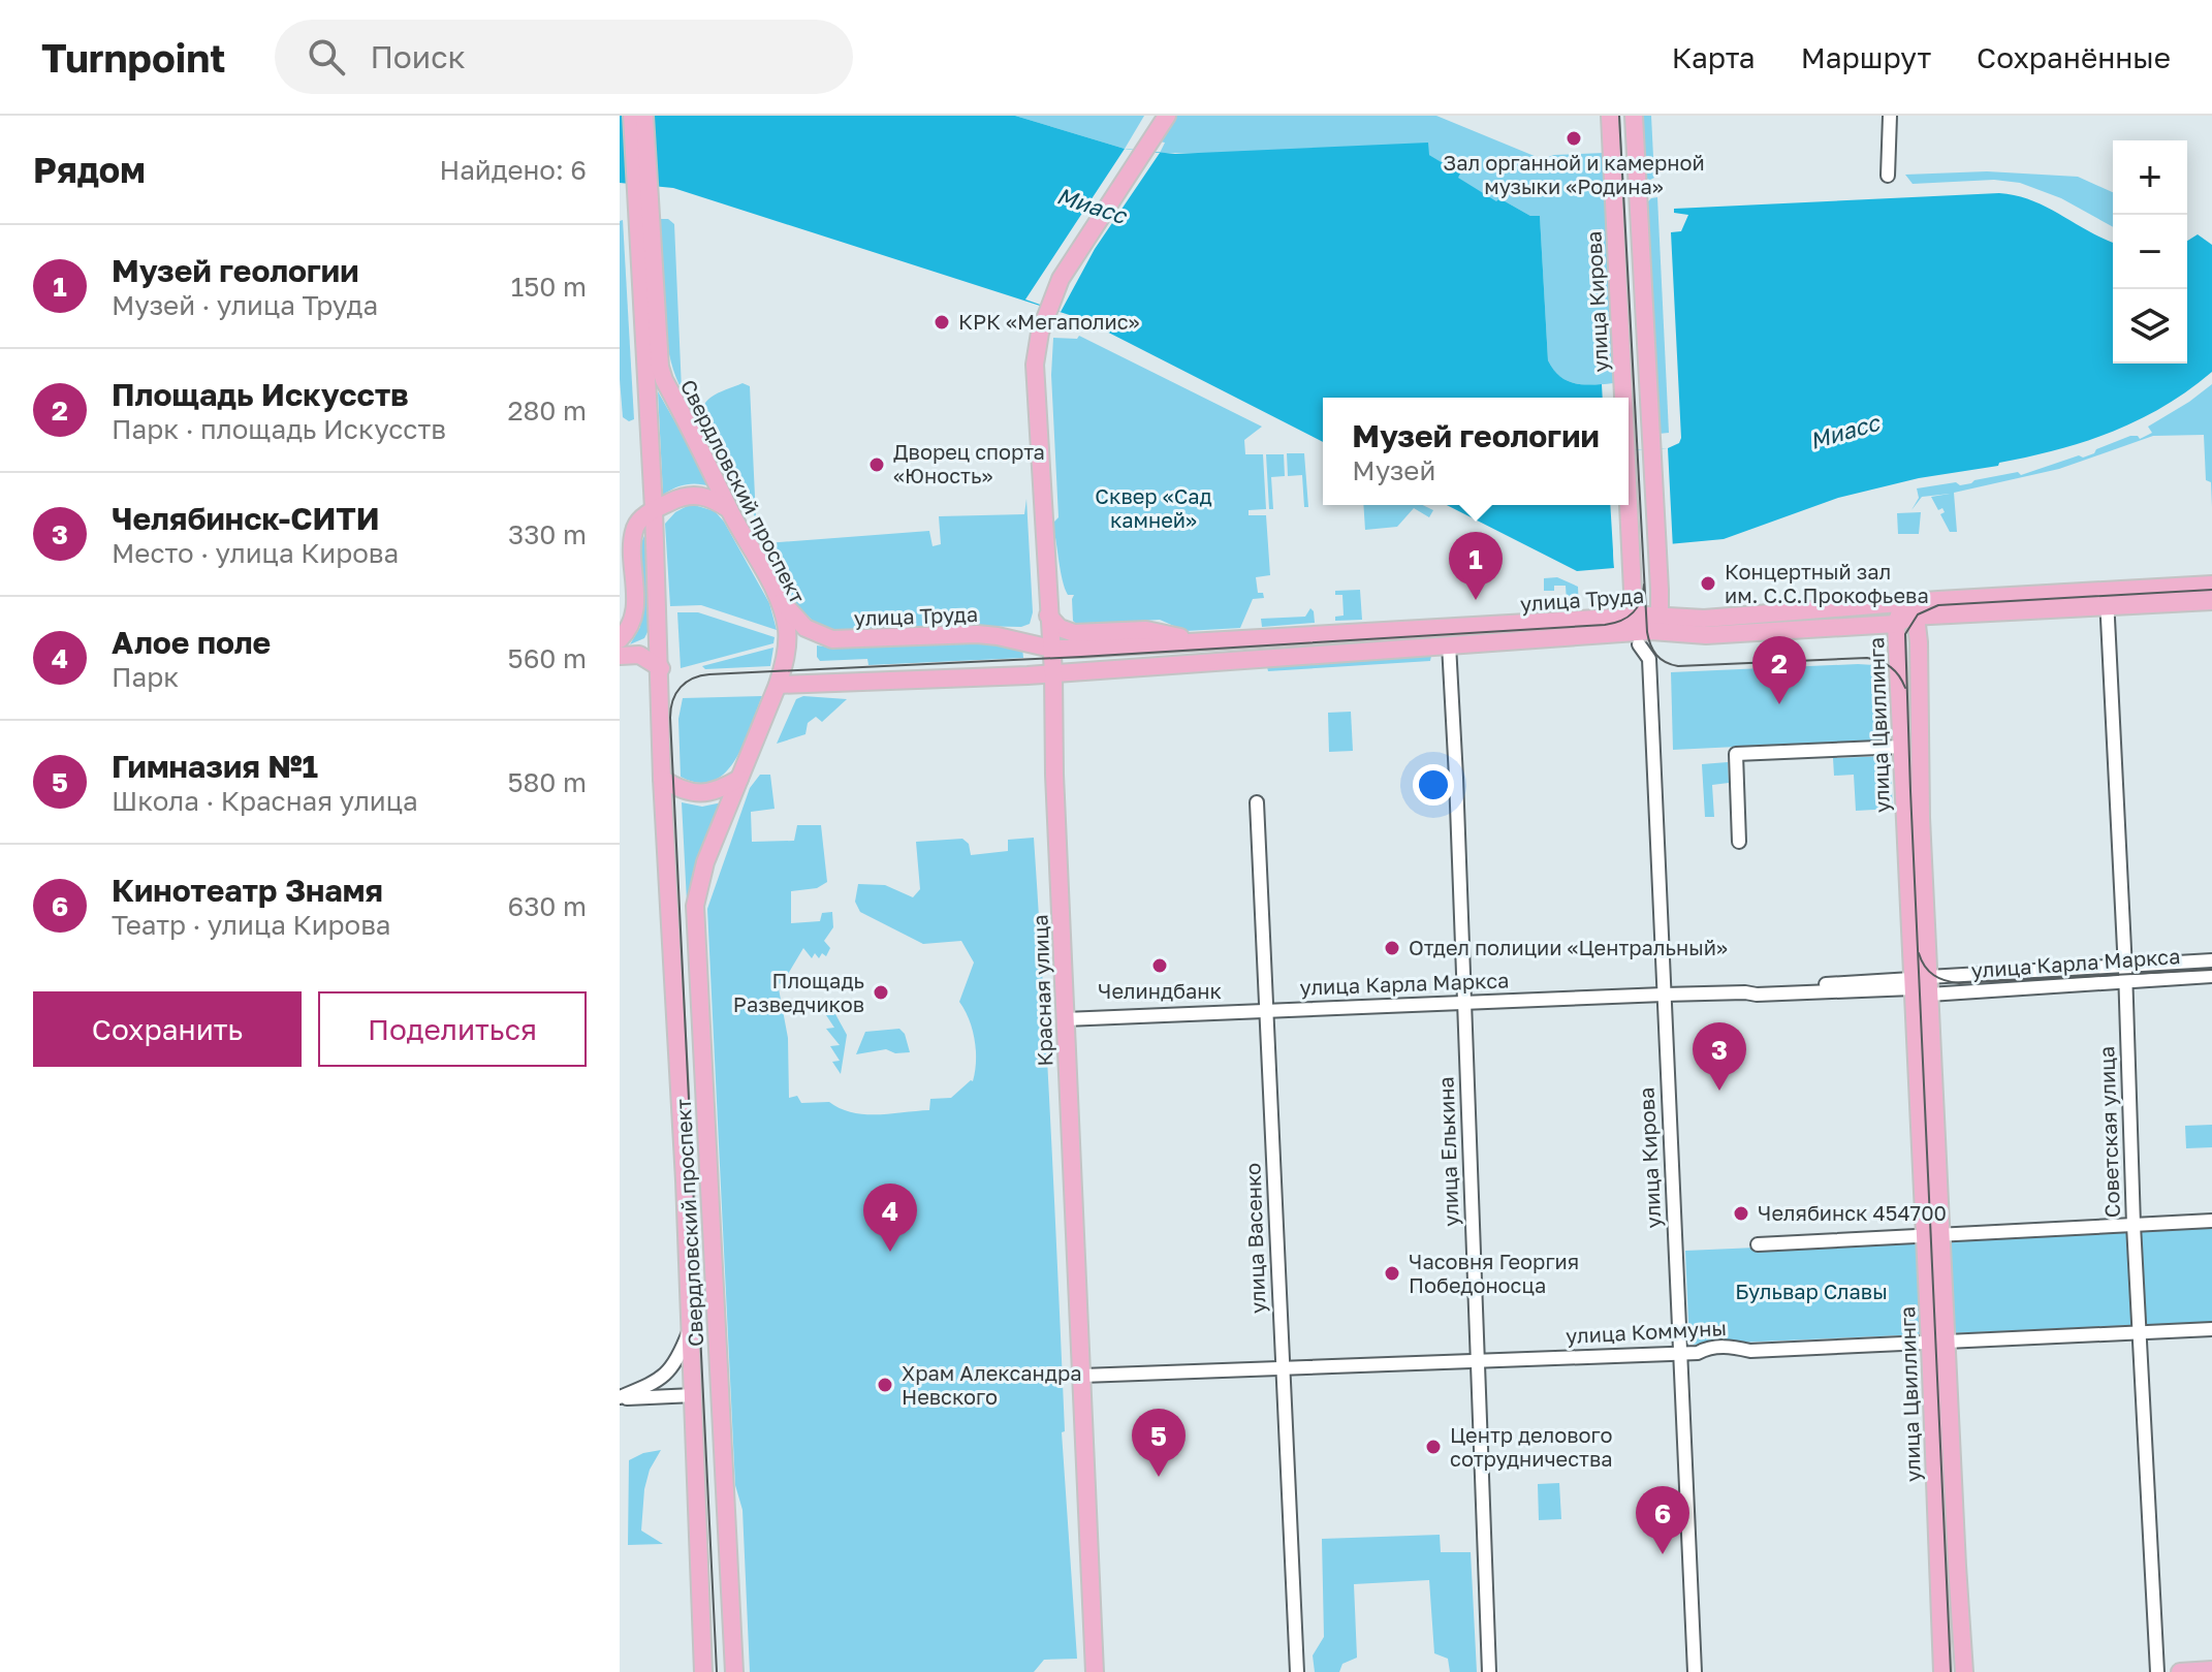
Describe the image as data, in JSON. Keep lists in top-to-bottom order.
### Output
{
  "streets": {
    "main road": [
      "улица Кирова",
      "Свердловский проспект",
      "улица Труда",
      "улица Цвиллинга",
      "Красная улица"
    ],
    "street": [
      "улица Карла Маркса",
      "Советская улица",
      "улица Елькина",
      "улица Васенко",
      "улица Коммуны"
    ]
  },
  "crossings": [
    ["улица Кирова", "улица Труда"],
    ["улица Кирова", "улица Карла Маркса"],
    ["улица Кирова", "улица Коммуны"],
    ["Свердловский проспект", "улица Труда"],
    ["улица Труда", "улица Цвиллинга"],
    ["улица Труда", "Красная улица"],
    ["улица Труда", "Советская улица"],
    ["улица Труда", "улица Елькина"],
    ["улица Цвиллинга", "улица Карла Маркса"],
    ["улица Цвиллинга", "улица Коммуны"],
    ["улица Карла Маркса", "Красная улица"],
    ["улица Карла Маркса", "Советская улица"],
    ["улица Карла Маркса", "улица Елькина"],
    ["улица Карла Маркса", "улица Васенко"],
    ["Красная улица", "улица Коммуны"],
    ["Советская улица", "улица Коммуны"],
    ["улица Елькина", "улица Коммуны"],
    ["улица Васенко", "улица Коммуны"]
  ],
  "water": ["Миасс"],
  "parks": ["Сквер «Сад камней»", "Бульвар Славы"],
  "places": [
    "Зал органной и камерной музыки «Родина»",
    "КРК «Мегаполис»",
    "Дворец спорта «Юность»",
    "Концертный зал им. С.С.Прокофьева",
    "Отдел полиции «Центральный»",
    "Челиндбанк",
    "Площадь Разведчиков",
    "Челябинск 454700",
    "Часовня Георгия Победоносца",
    "Храм Александра Невского",
    "Центр делового сотрудничества"
  ],
  "page": {
    "header": "Turnpoint",
    "search": "Поиск",
    "nav": ["Карта", "Маршрут", "Сохранённые"],
    "heading": ["Рядом", "Найдено: 6"],
    "map_buttons": ["+", "−"],
    "list": [
      {
        "mark": "1",
        "name": "Музей геологии",
        "note": "Музей · улица Труда",
        "value": "150 m"
      },
      {
        "mark": "2",
        "name": "Площадь Искусств",
        "note": "Парк · площадь Искусств",
        "value": "280 m"
      },
      {
        "mark": "3",
        "name": "Челябинск-СИТИ",
        "note": "Место · улица Кирова",
        "value": "330 m"
      },
      {
        "mark": "4",
        "name": "Алое поле",
        "note": "Парк",
        "value": "560 m"
      },
      {
        "mark": "5",
        "name": "Гимназия №1",
        "note": "Школа · Красная улица",
        "value": "580 m"
      },
      {
        "mark": "6",
        "name": "Кинотеатр Знамя",
        "note": "Театр · улица Кирова",
        "value": "630 m"
      }
    ],
    "popup": ["Музей геологии", "Музей"],
    "pins": [
      "1",
      "2",
      "3",
      "4",
      "5",
      "6"
    ],
    "buttons": ["Сохранить", "Поделиться"]
  }
}
